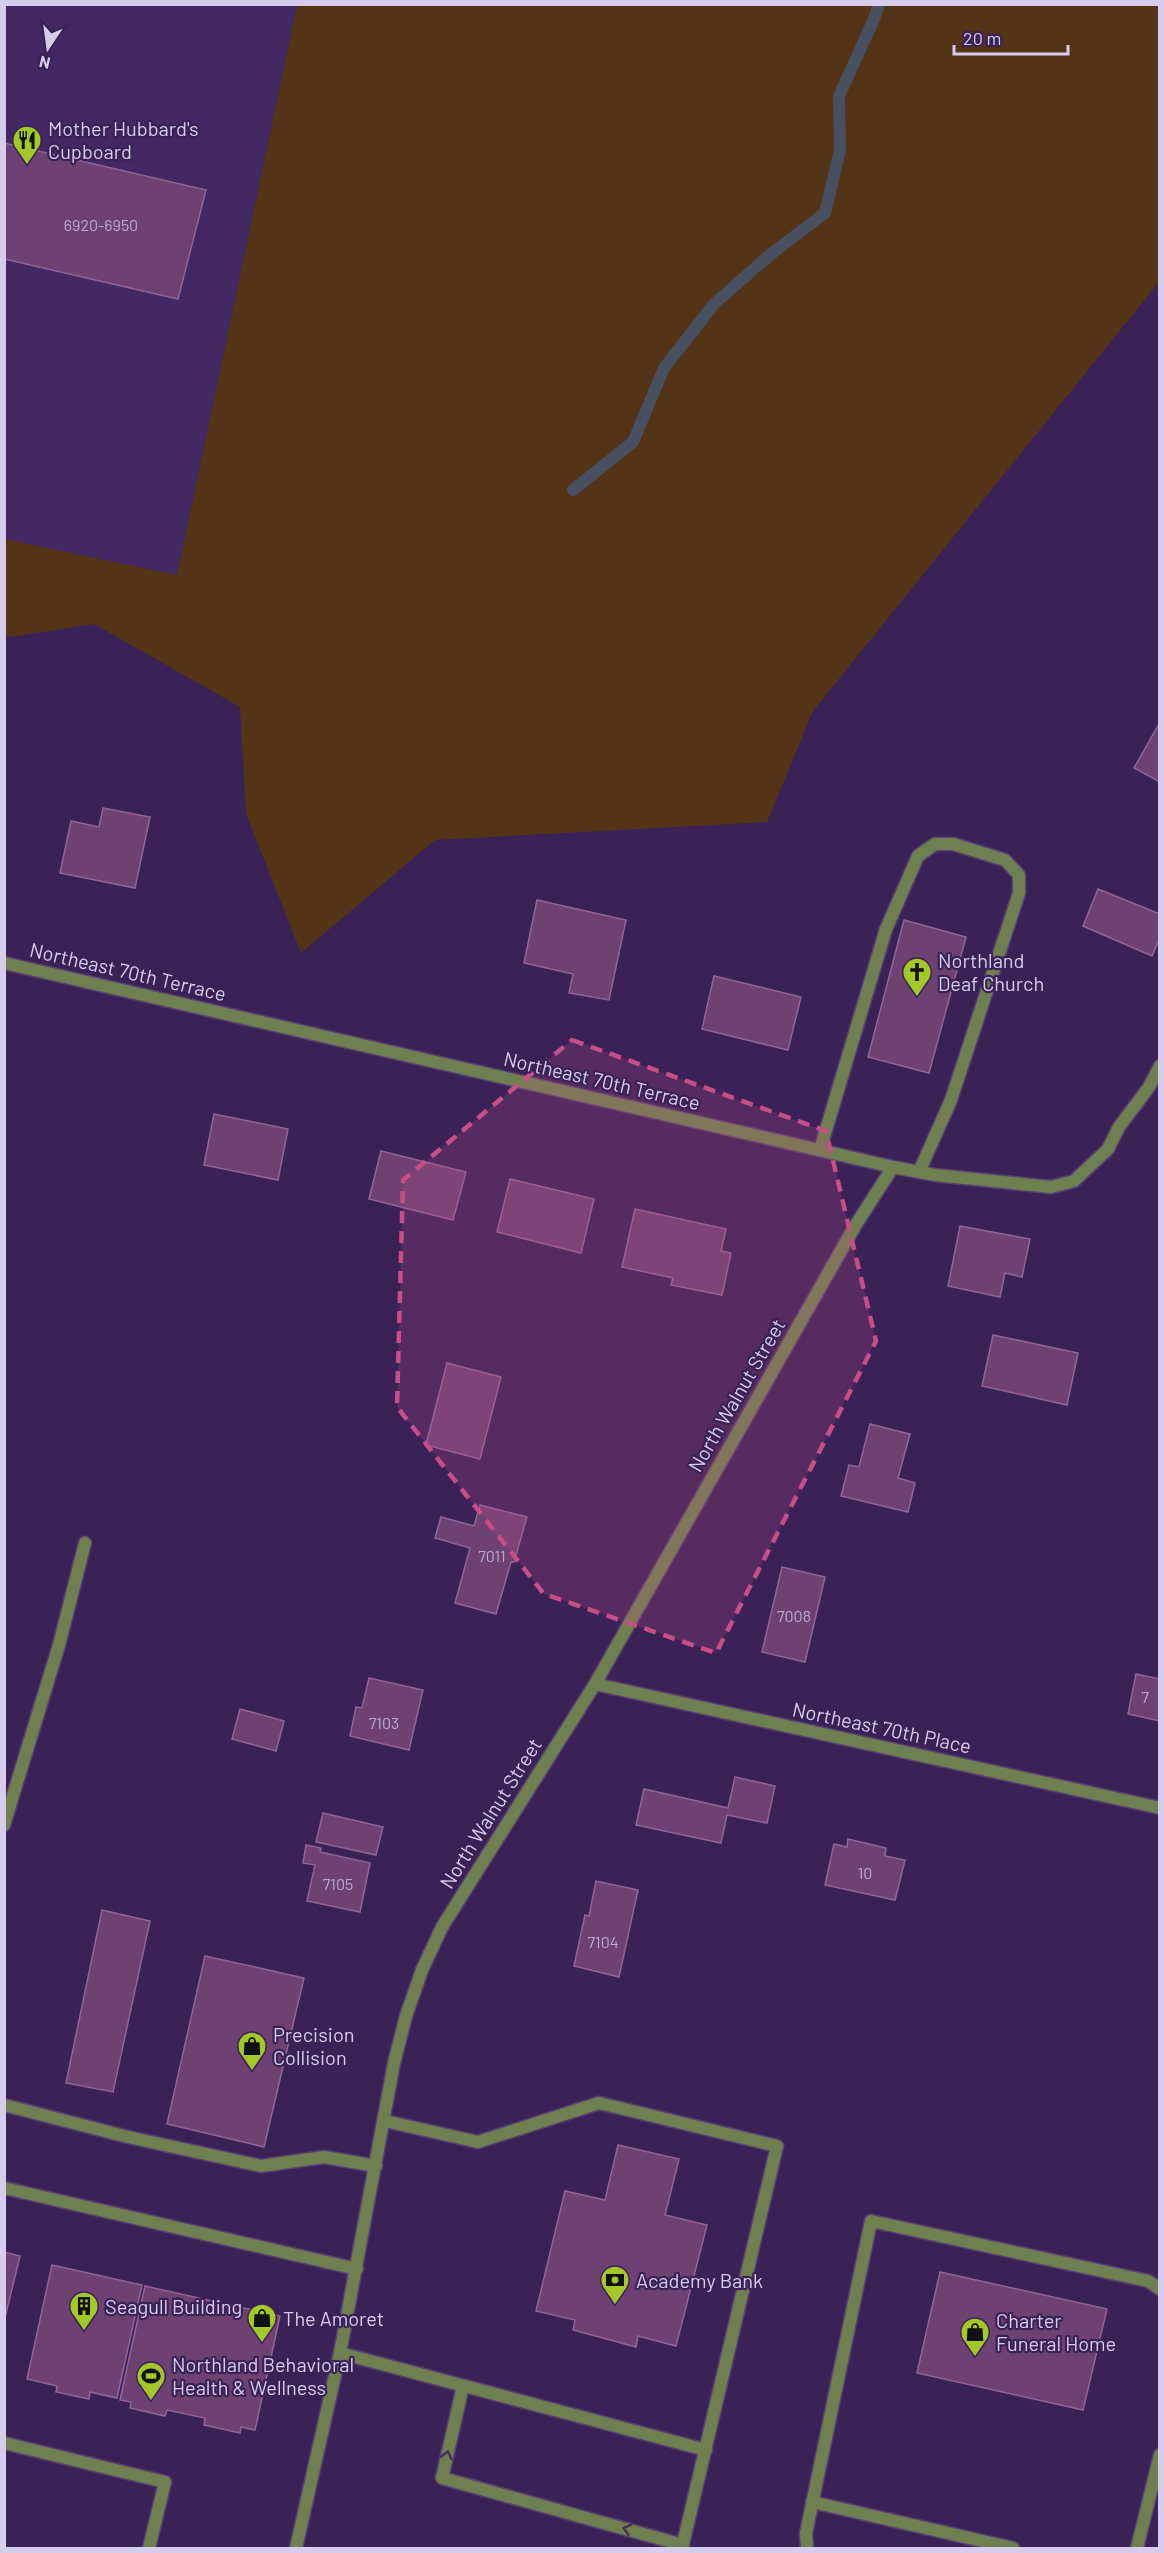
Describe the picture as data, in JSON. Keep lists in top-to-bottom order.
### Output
{
  "streets": {
    "street": ["Northeast 70th Terrace", "North Walnut Street", "Northeast 70th Place"]
  },
  "crossings": [
    ["Northeast 70th Terrace", "North Walnut Street"],
    ["North Walnut Street", "Northeast 70th Place"]
  ],
  "places": {
    "restaurant": ["Mother Hubbard's Cupboard"],
    "church": ["Northland Deaf Church"],
    "shop": ["Precision Collision", "The Amoret", "Charter Funeral Home"],
    "bank": ["Academy Bank"],
    "building": ["Seagull Building"],
    "sports": ["Northland Behavioral Health & Wellness"]
  },
  "house_numbers": [
    "6920-6950",
    "7011",
    "7008",
    "7",
    "7103",
    "10",
    "7105",
    "7104"
  ],
  "scale_bar": "20 m",
  "north": "bottom"
}
